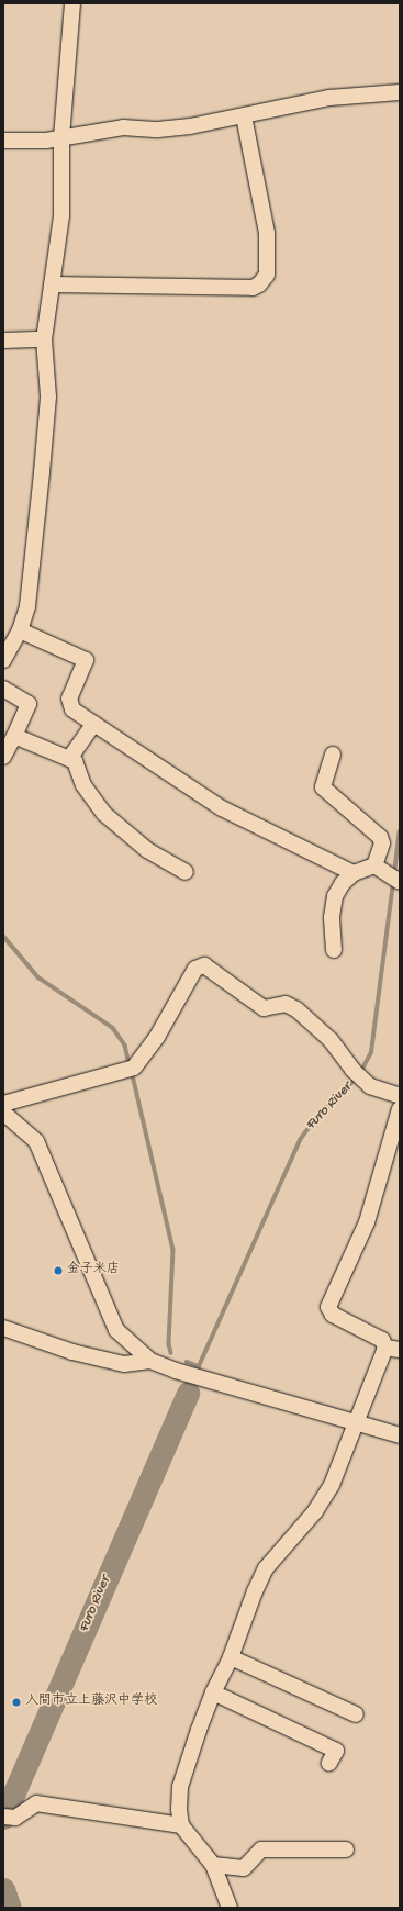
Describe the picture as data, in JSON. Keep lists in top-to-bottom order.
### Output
{
  "water": ["Furo River"],
  "places": ["金子米店", "入間市立上藤沢中学校"]
}
